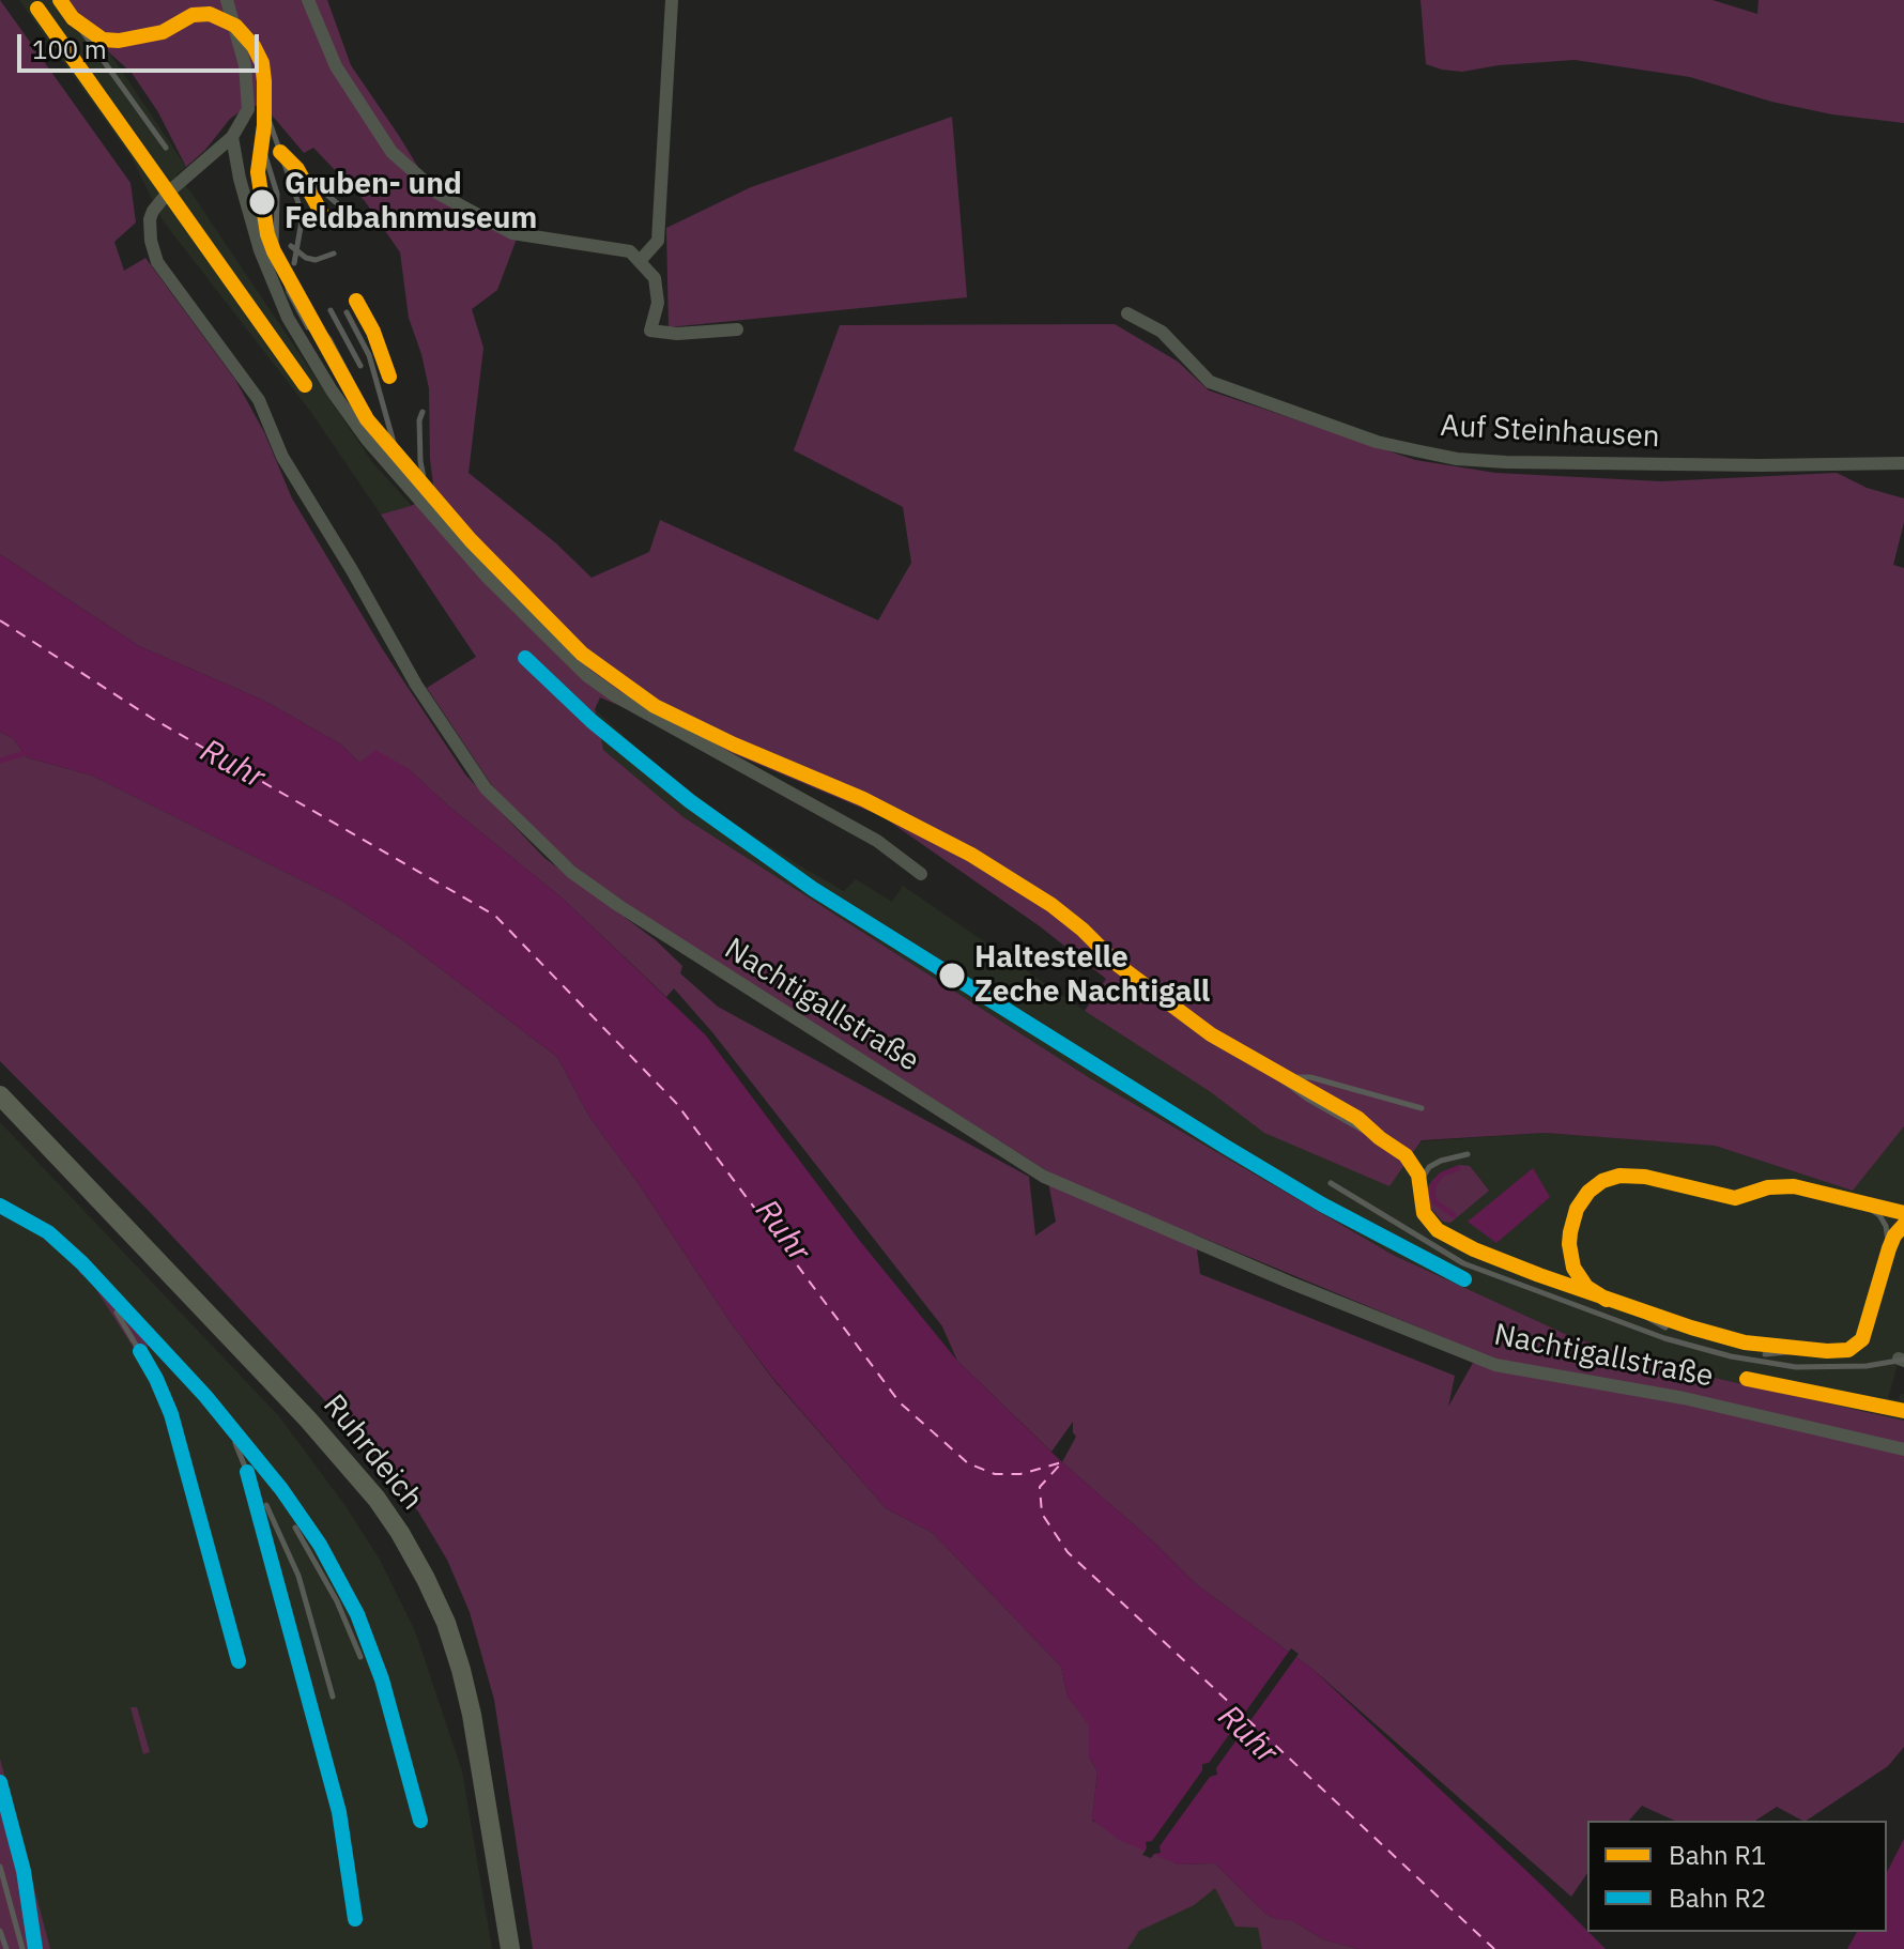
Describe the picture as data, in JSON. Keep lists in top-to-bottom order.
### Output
{
  "streets": {
    "main road": ["Ruhrdeich"],
    "street": ["Auf Steinhausen", "Nachtigallstraße"]
  },
  "water": ["Ruhr"],
  "places": ["Gruben- und Feldbahnmuseum", "Haltestelle Zeche Nachtigall"],
  "lines": ["rail line R1", "rail line R2"],
  "legend": ["Bahn R1", "Bahn R2"],
  "scale_bar": "100 m"
}
